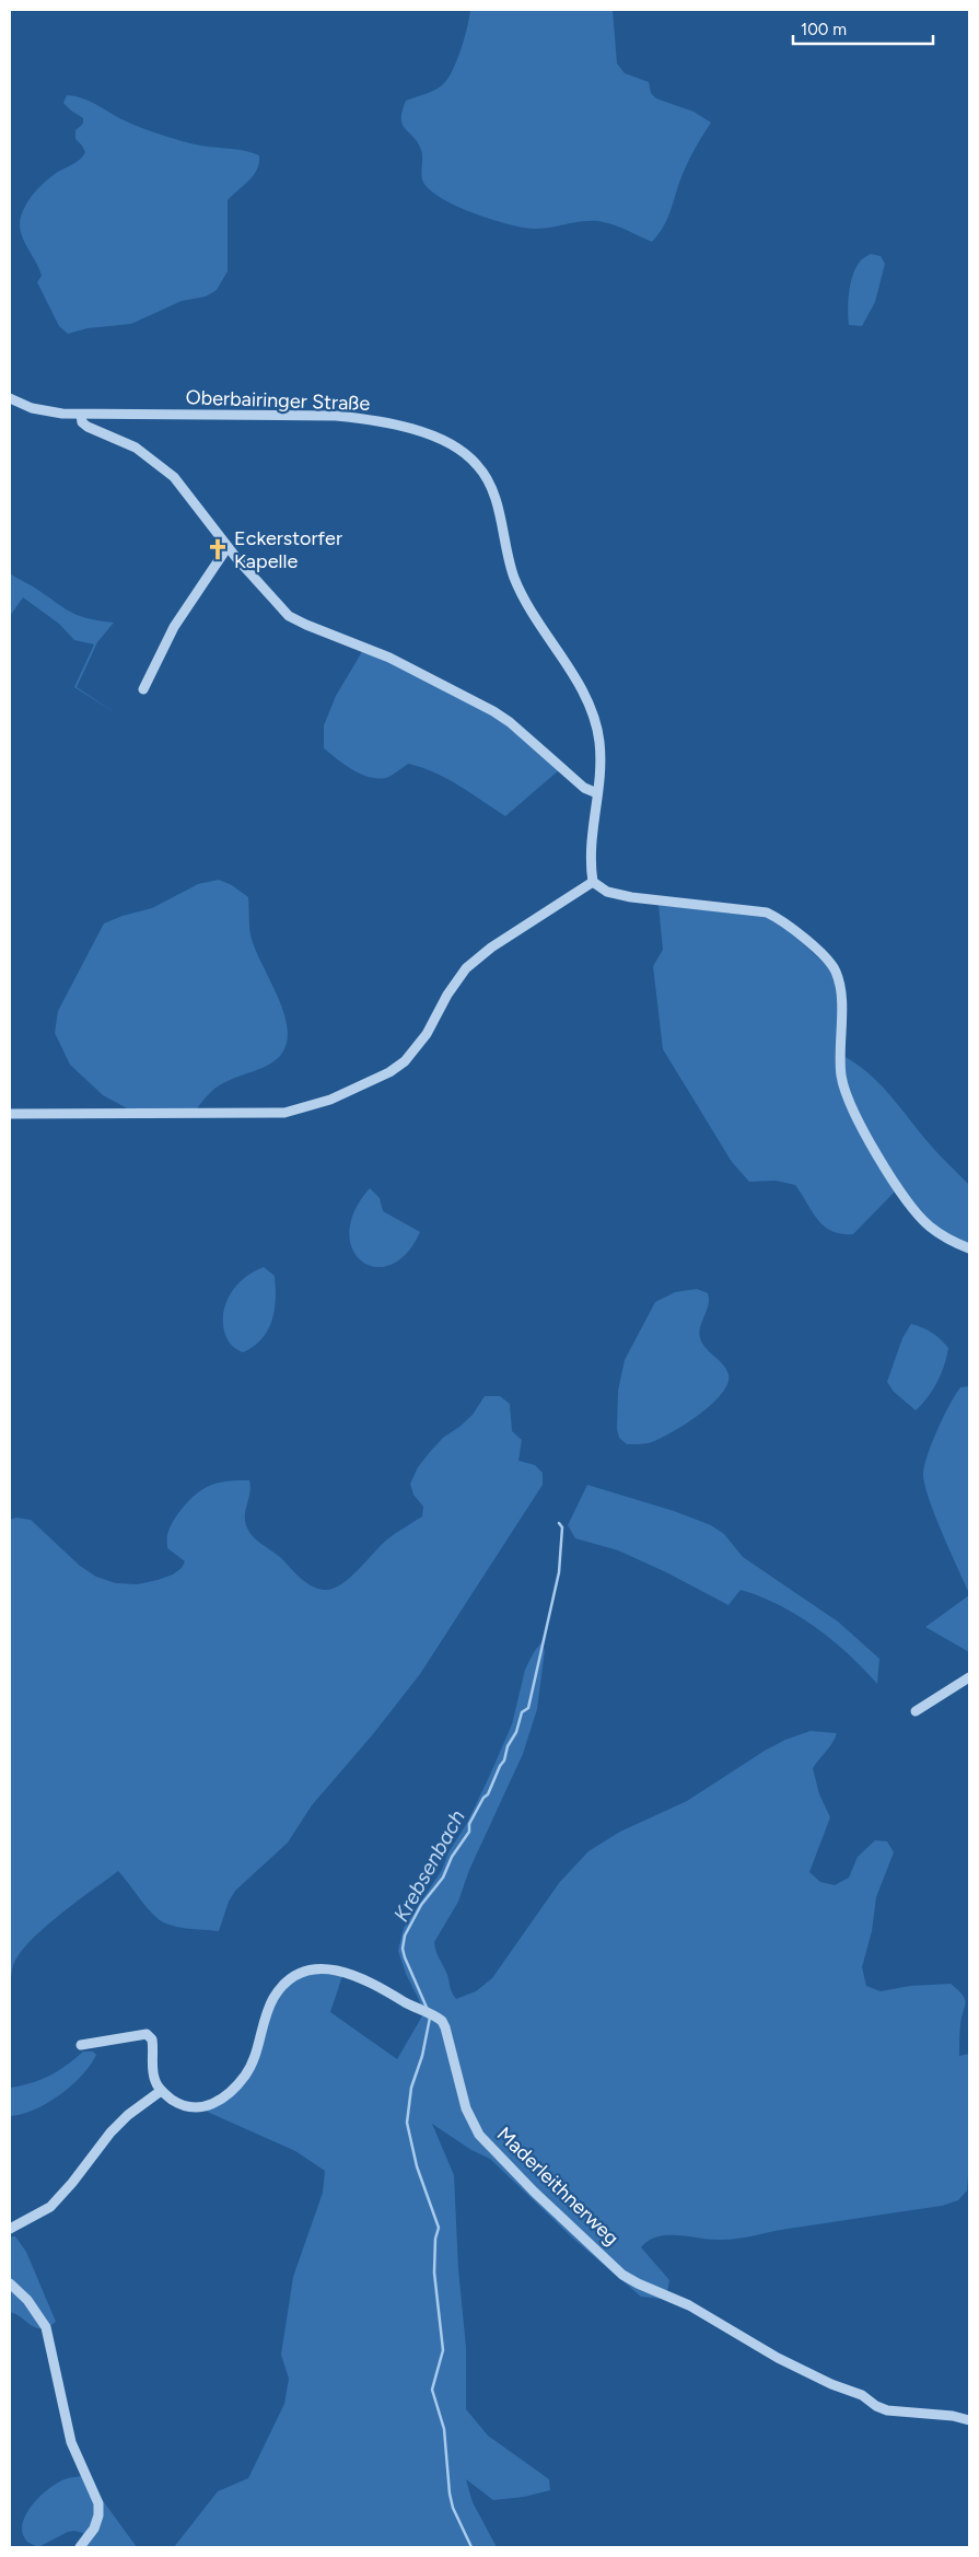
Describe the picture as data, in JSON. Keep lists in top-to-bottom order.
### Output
{
  "streets": {
    "street": ["Oberbairinger Straße", "Maderleithnerweg"]
  },
  "water": ["Krebsenbach"],
  "places": {
    "church": ["Eckerstorfer Kapelle"]
  },
  "scale_bar": "100 m"
}
